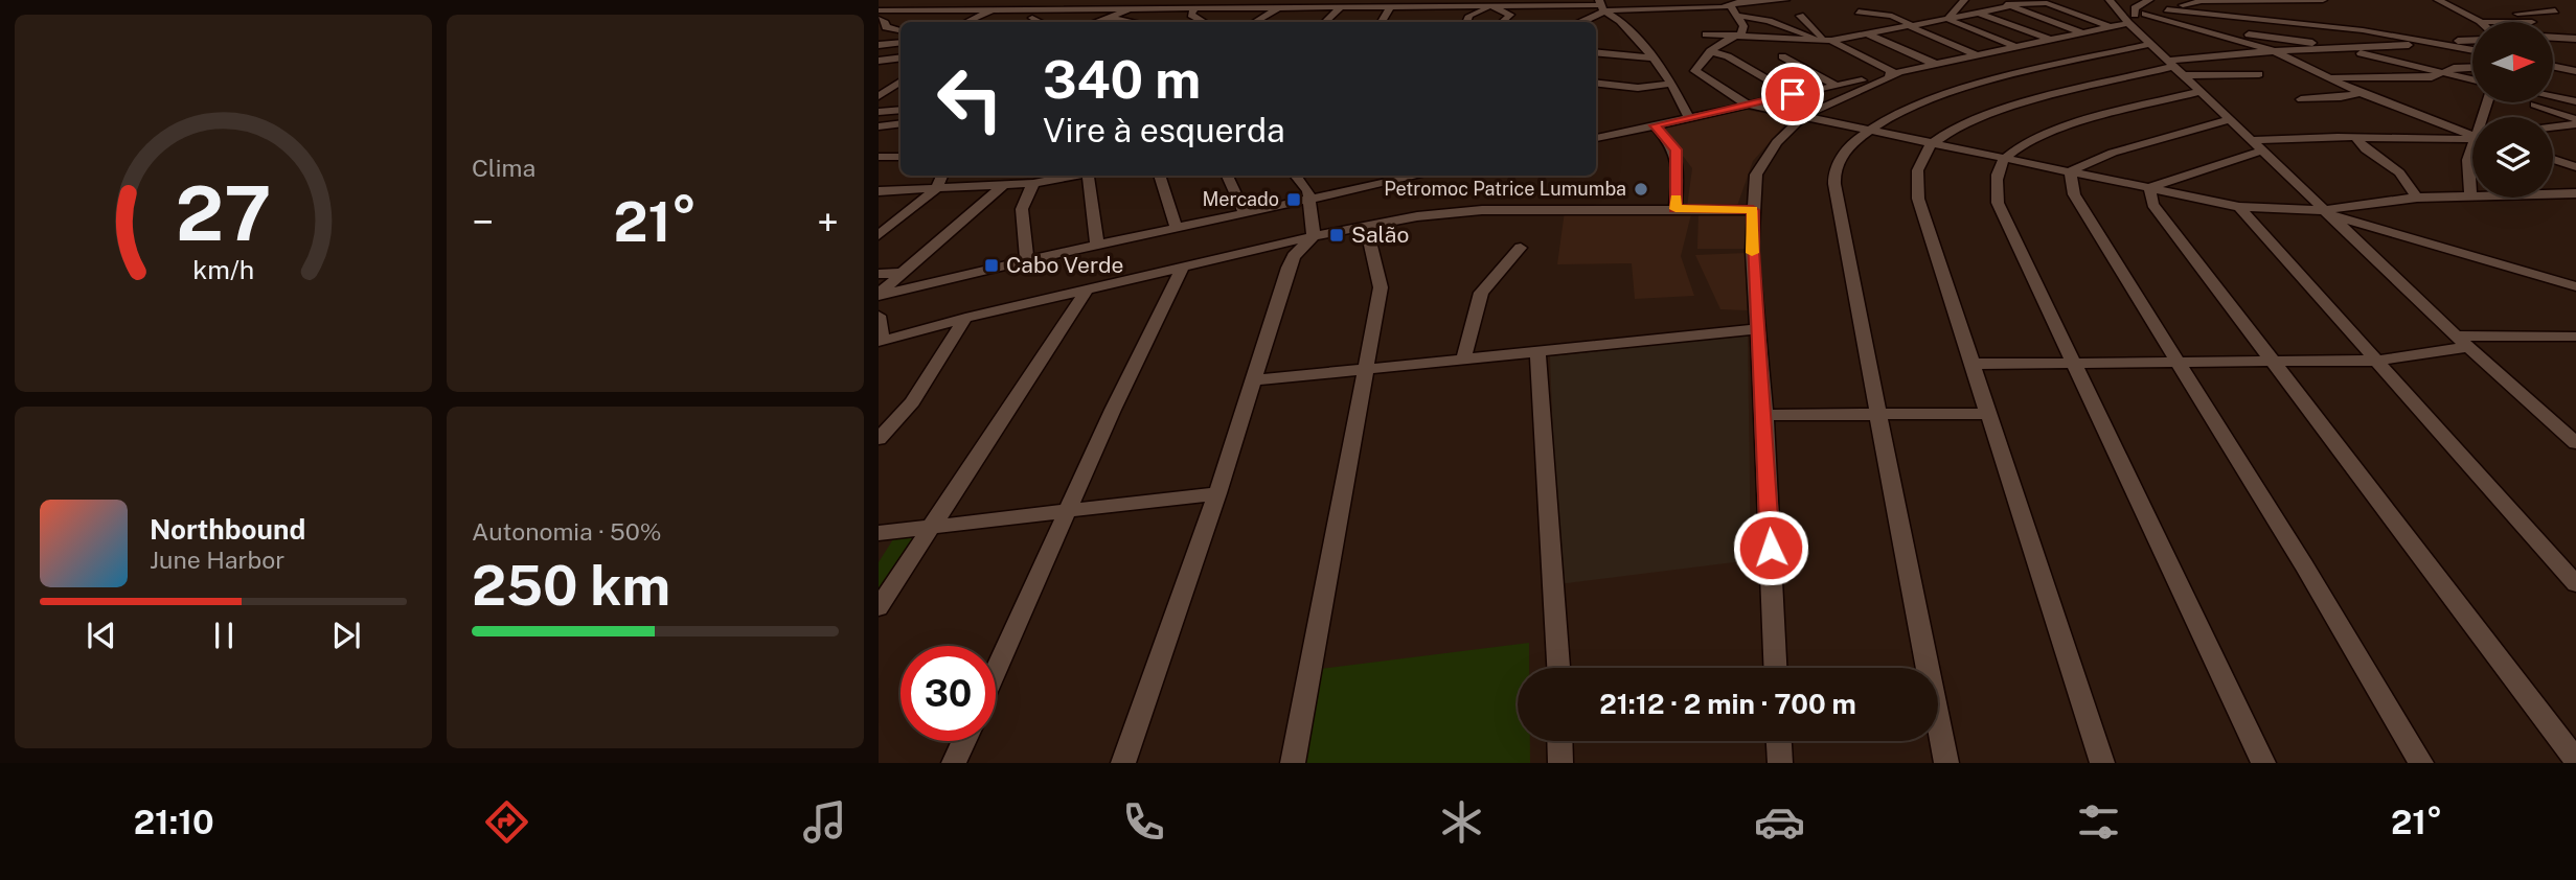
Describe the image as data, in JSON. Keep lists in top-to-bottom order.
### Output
{
  "places": {
    "other": ["Petromoc Patrice Lumumba"],
    "transit": ["Mercado", "Salão", "Cabo Verde"]
  },
  "north": "right",
  "page": {
    "tile": [
      "Clima",
      ["Autonomia · 50%", "250 km"]
    ],
    "turn": ["340 m", "Vire à esquerda"],
    "heat": ["−", "21°", "+"],
    "song": ["Northbound", "June Harbor"],
    "limit": "30",
    "trip": "21:12 · 2 min · 700 m",
    "tabs": ["21:10", "21°"],
    "gauge": ["27", "km/h"]
  }
}
